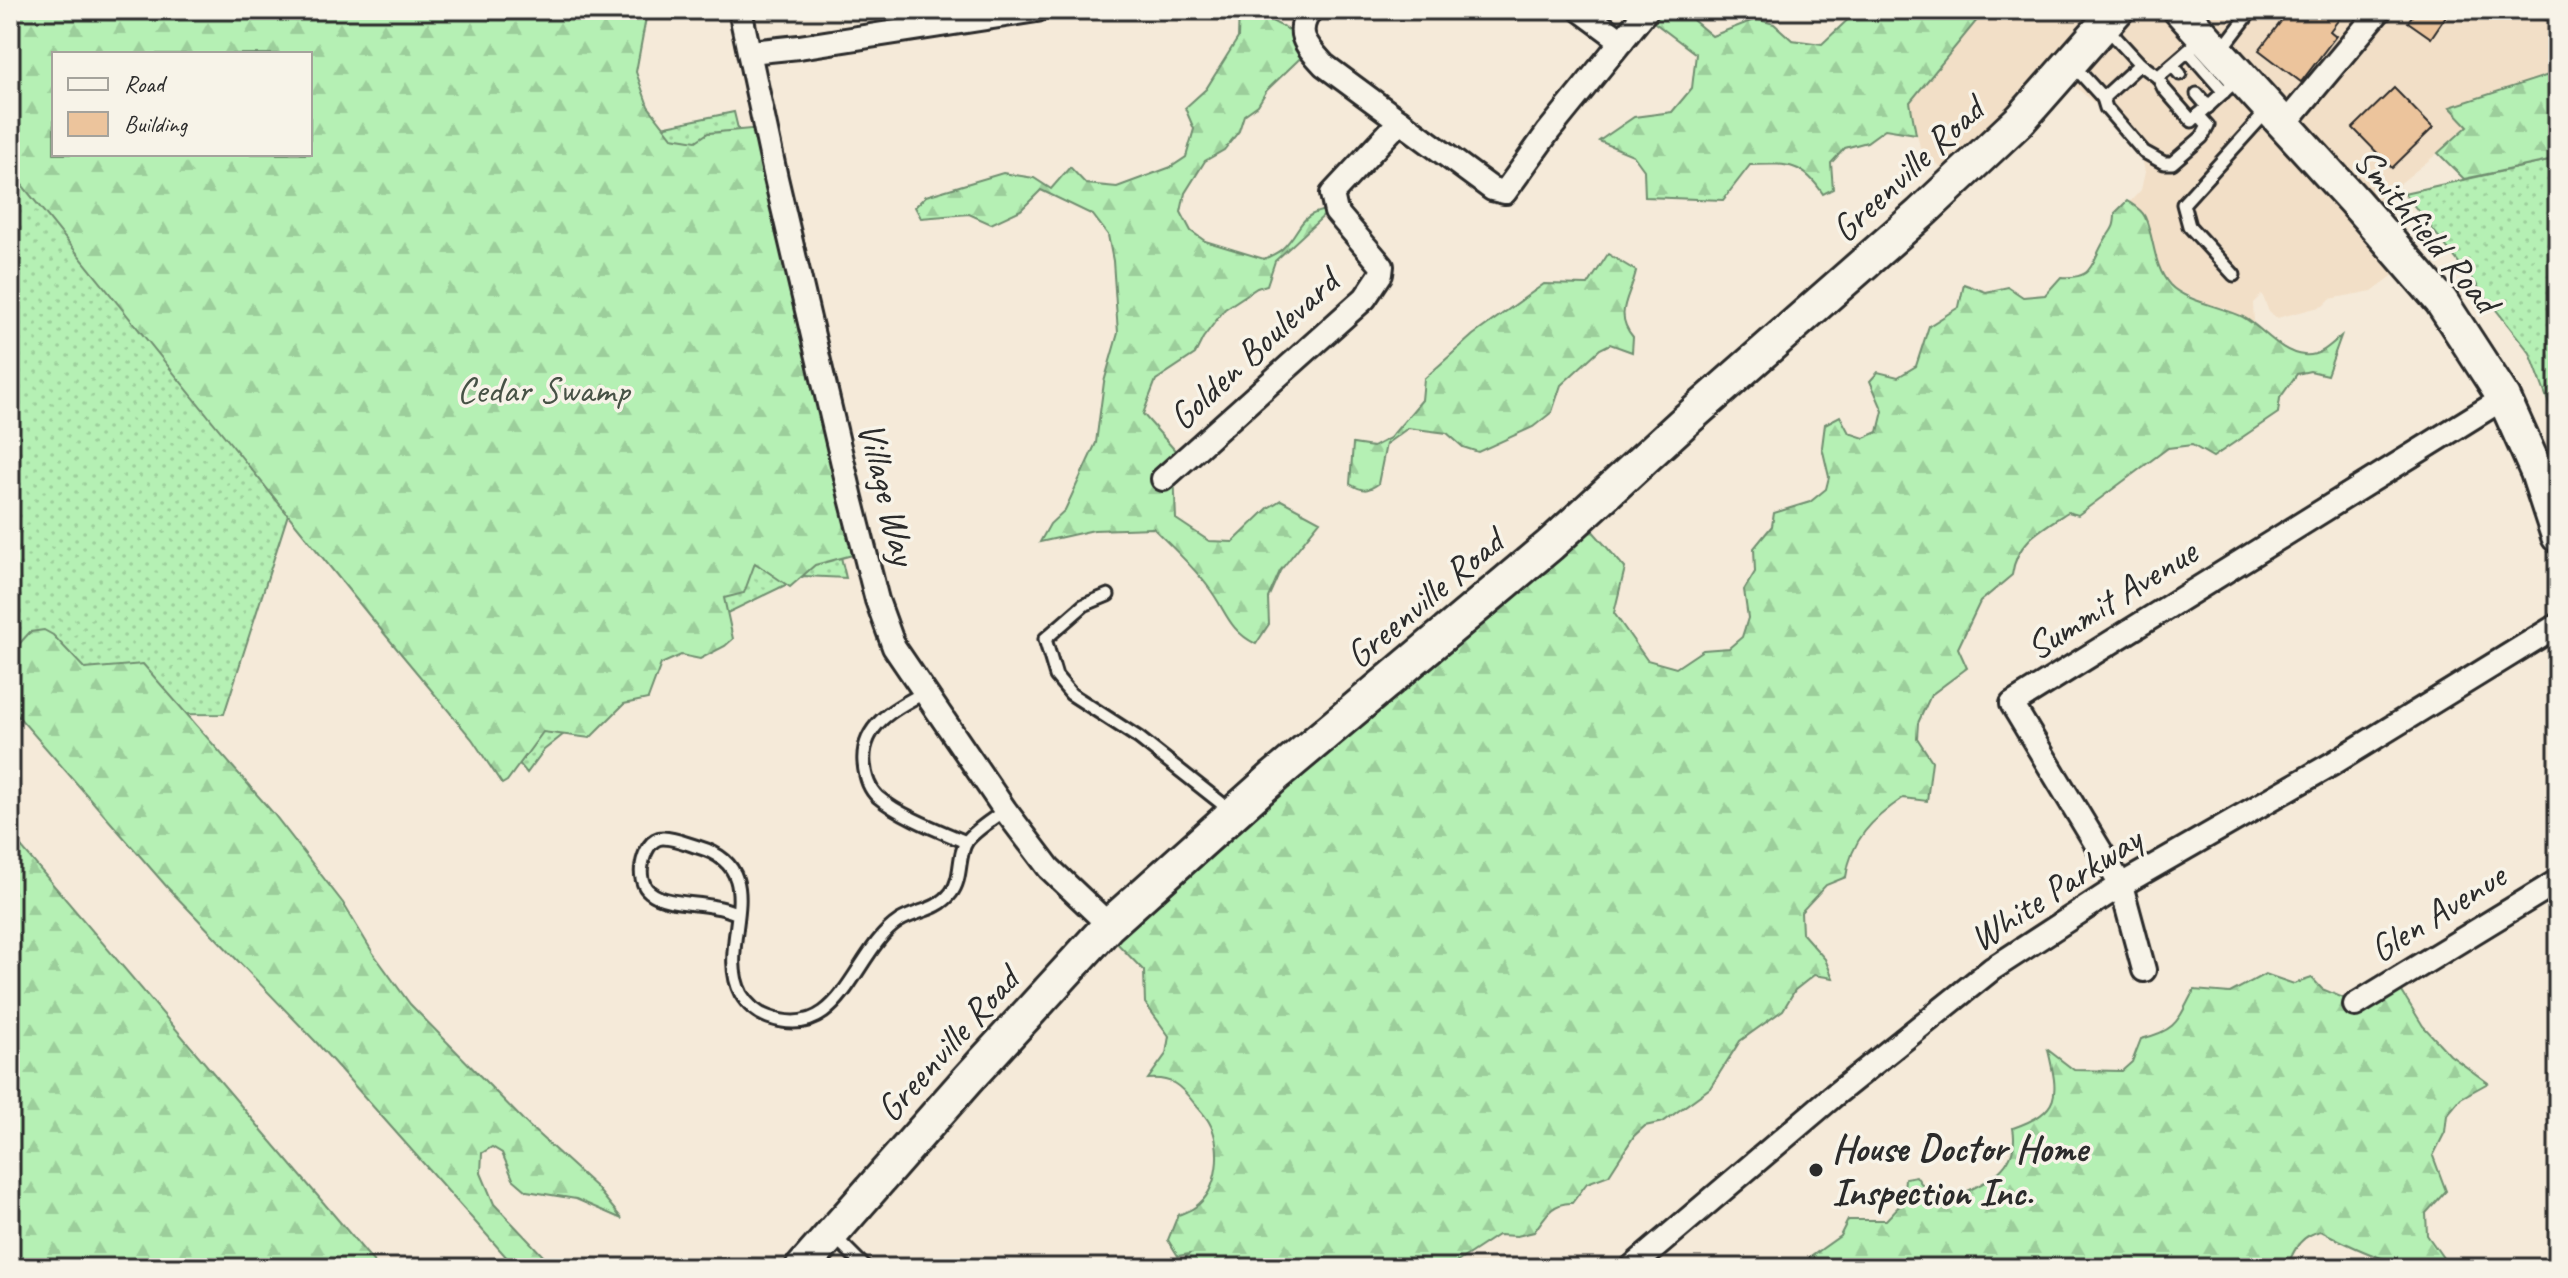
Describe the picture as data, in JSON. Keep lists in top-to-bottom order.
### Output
{
  "streets": {
    "main road": ["Greenville Road", "Smithfield Road"],
    "street": [
      "Golden Boulevard",
      "Village Way",
      "Summit Avenue",
      "White Parkway",
      "Glen Avenue"
    ]
  },
  "crossings": [
    ["Greenville Road", "Village Way"],
    ["Smithfield Road", "Summit Avenue"],
    ["Summit Avenue", "White Parkway"]
  ],
  "parks": ["Cedar Swamp"],
  "places": ["House Doctor Home Inspection Inc."],
  "legend": ["Road", "Building"]
}
